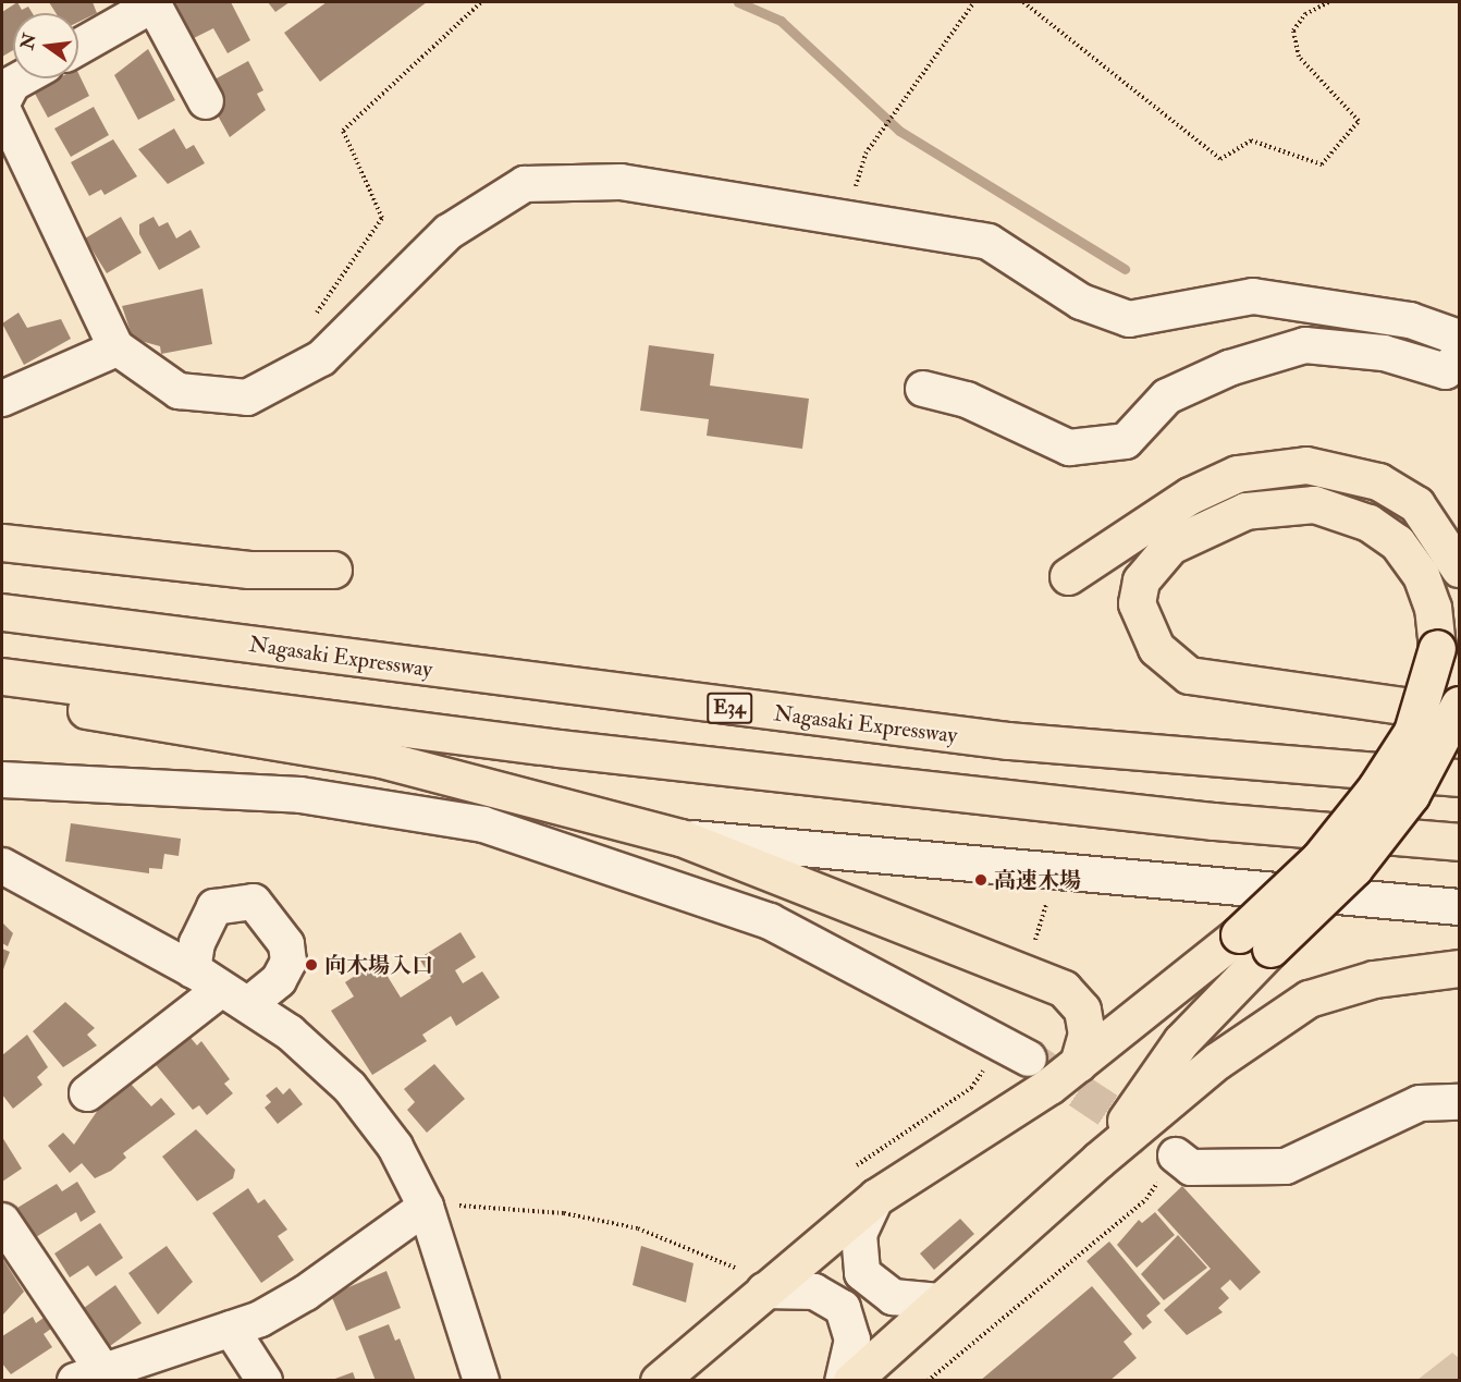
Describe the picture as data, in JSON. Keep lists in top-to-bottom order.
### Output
{
  "streets": {
    "highway": ["Nagasaki Expressway", "E34"]
  },
  "places": ["高速木場", "向木場入口"],
  "north": "left"
}
